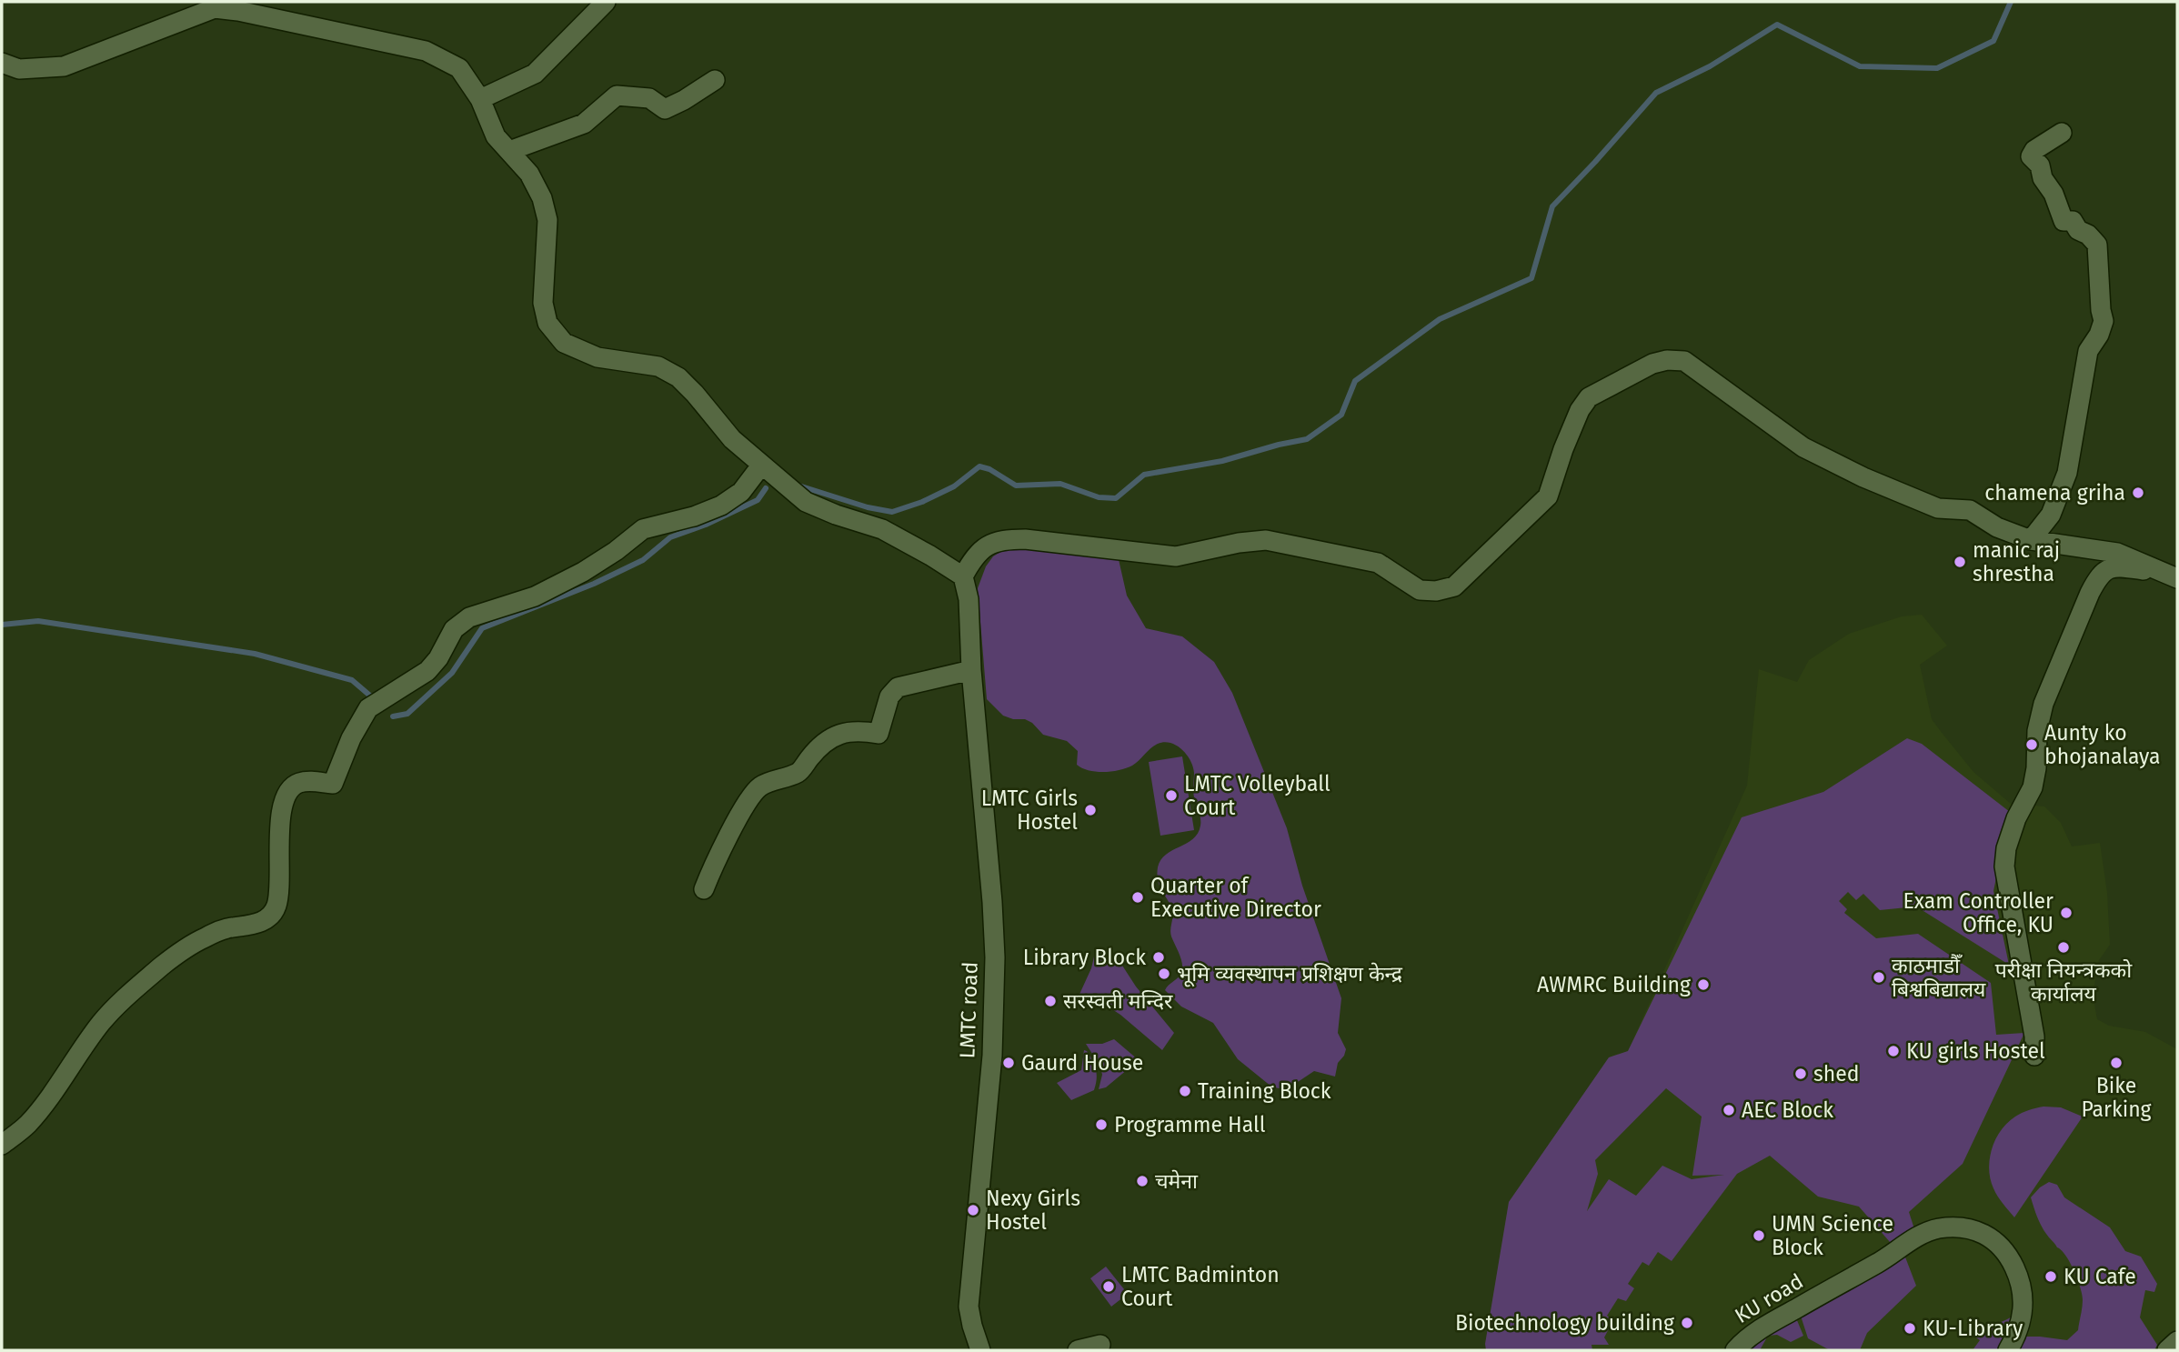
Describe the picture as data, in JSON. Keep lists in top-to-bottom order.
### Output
{
  "streets": {
    "street": ["LMTC road", "KU road"]
  },
  "places": [
    "chamena griha",
    "manic raj shrestha",
    "Aunty ko bhojanalaya",
    "LMTC Volleyball Court",
    "LMTC Girls Hostel",
    "Quarter of Executive Director",
    "Exam Controller Office, KU",
    "परीक्षा नियन्त्रकको कार्यालय",
    "Library Block",
    "भूमि व्यवस्थापन प्रशिक्षण केन्द्र",
    "काठमाडौँ बिश्वबिद्यालय",
    "AWMRC Building",
    "सरस्वती मन्दिर",
    "KU girls Hostel",
    "Gaurd House",
    "Bike Parking",
    "shed",
    "Training Block",
    "AEC Block",
    "Programme Hall",
    "चमेना",
    "Nexy Girls Hostel",
    "UMN Science Block",
    "KU Cafe",
    "LMTC Badminton Court",
    "Biotechnology building",
    "KU-Library"
  ]
}
